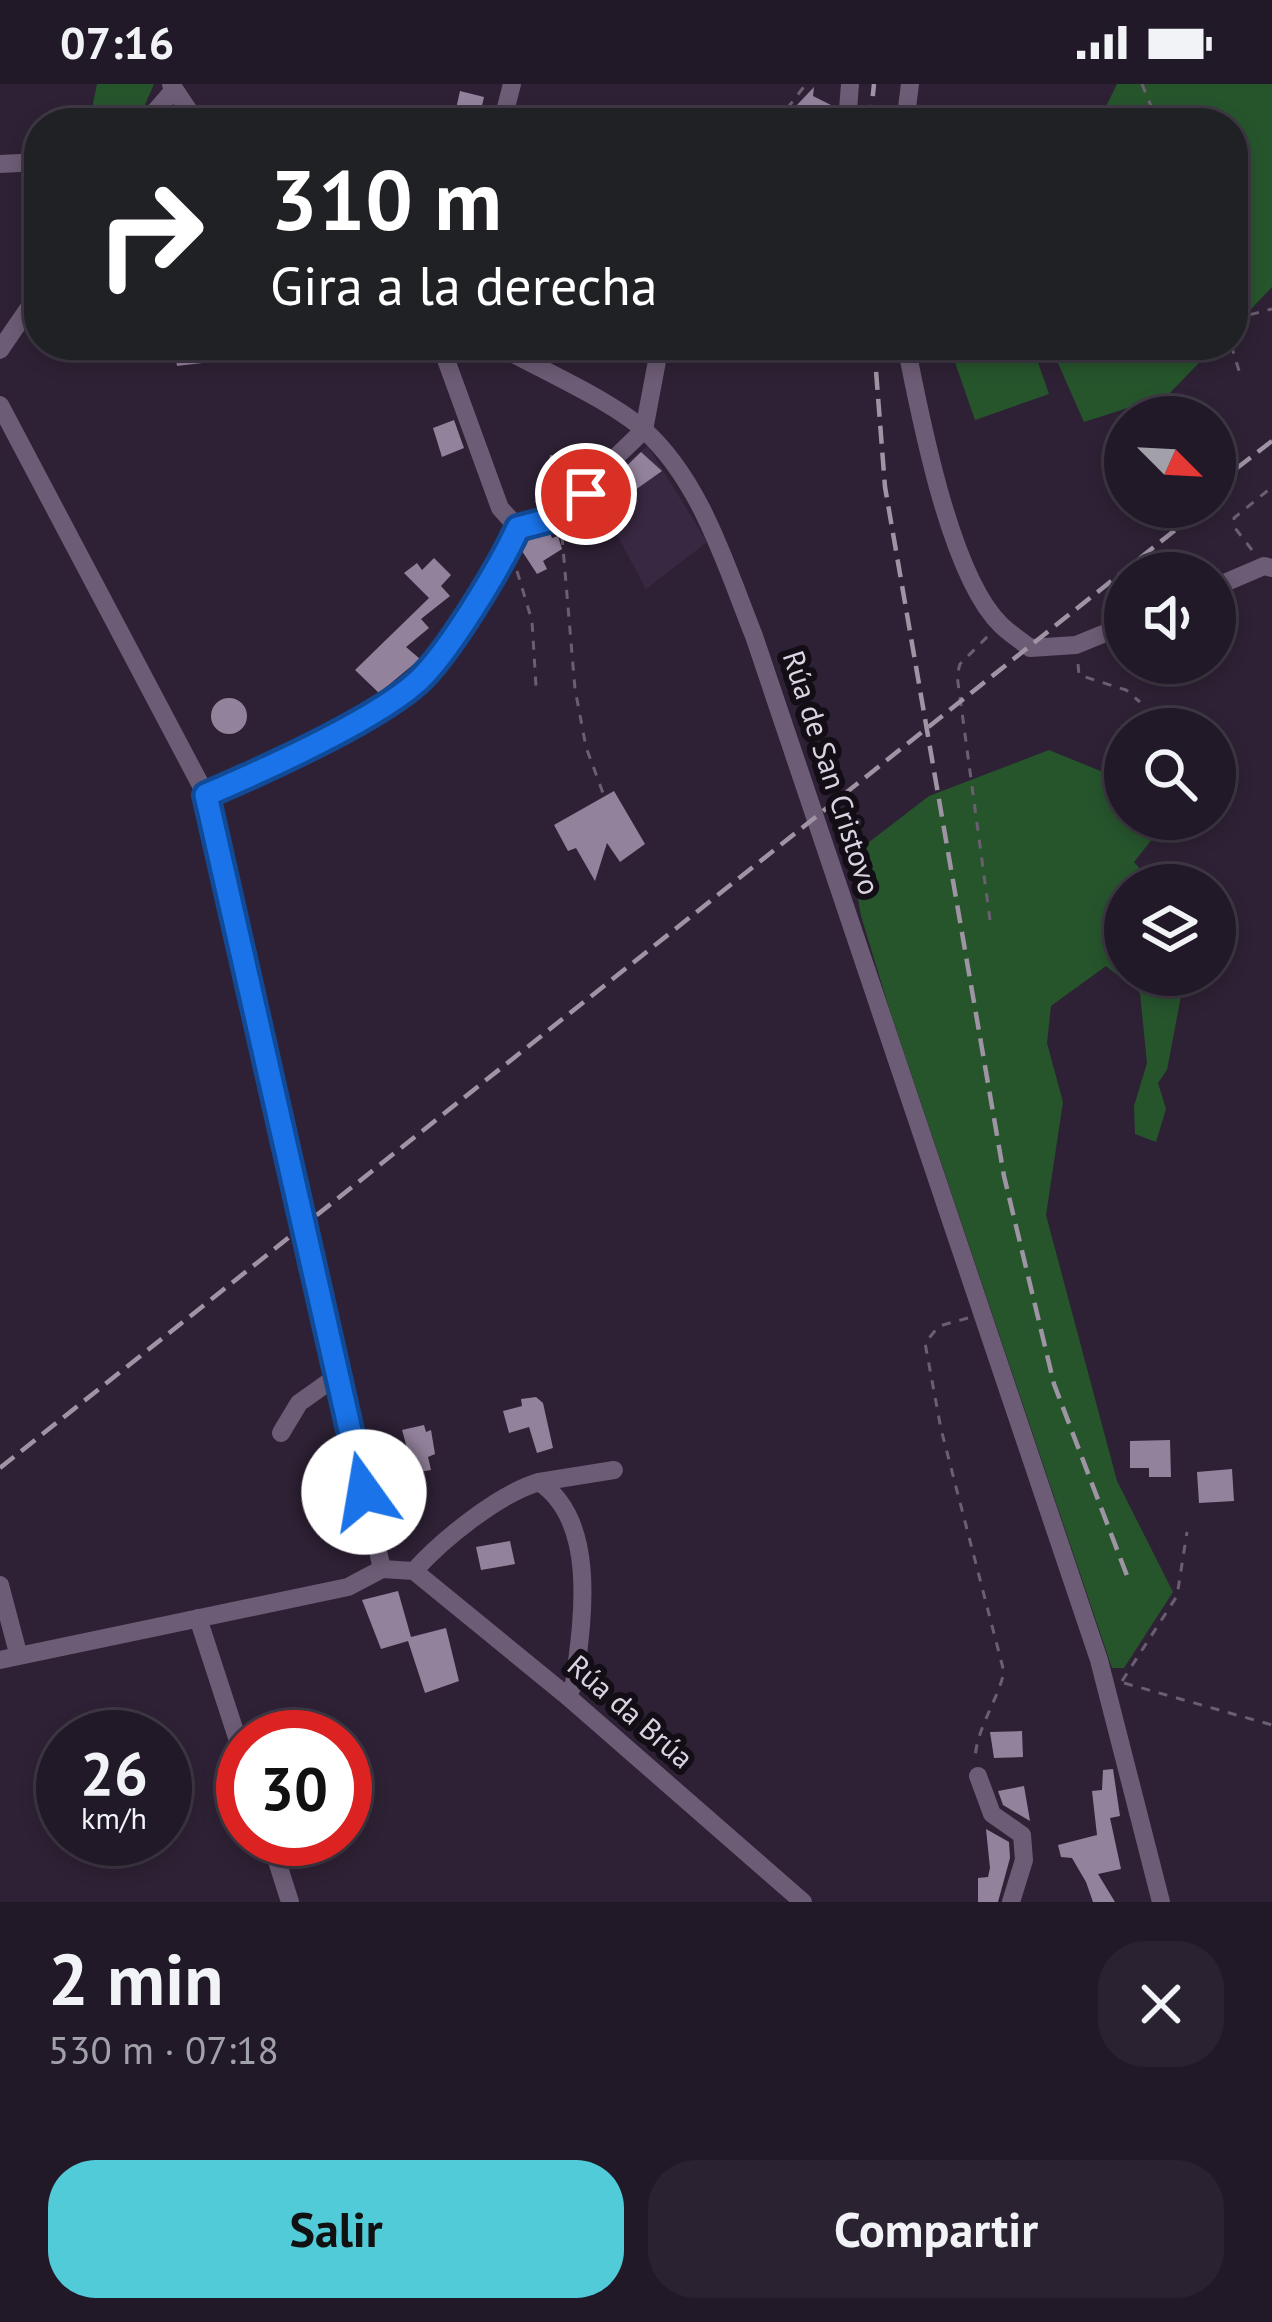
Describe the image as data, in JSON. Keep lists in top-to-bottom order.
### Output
{
  "streets": {
    "street": ["Rúa de San Cristovo", "Rúa da Brúa"]
  },
  "north": "bottom right",
  "page": {
    "status": "07:16",
    "turn": ["310 m", "Gira a la derecha"],
    "speed": "26 km/h",
    "limit": "30",
    "heading": ["2 min", "530 m · 07:18"],
    "buttons": ["Salir", "Compartir"]
  }
}
